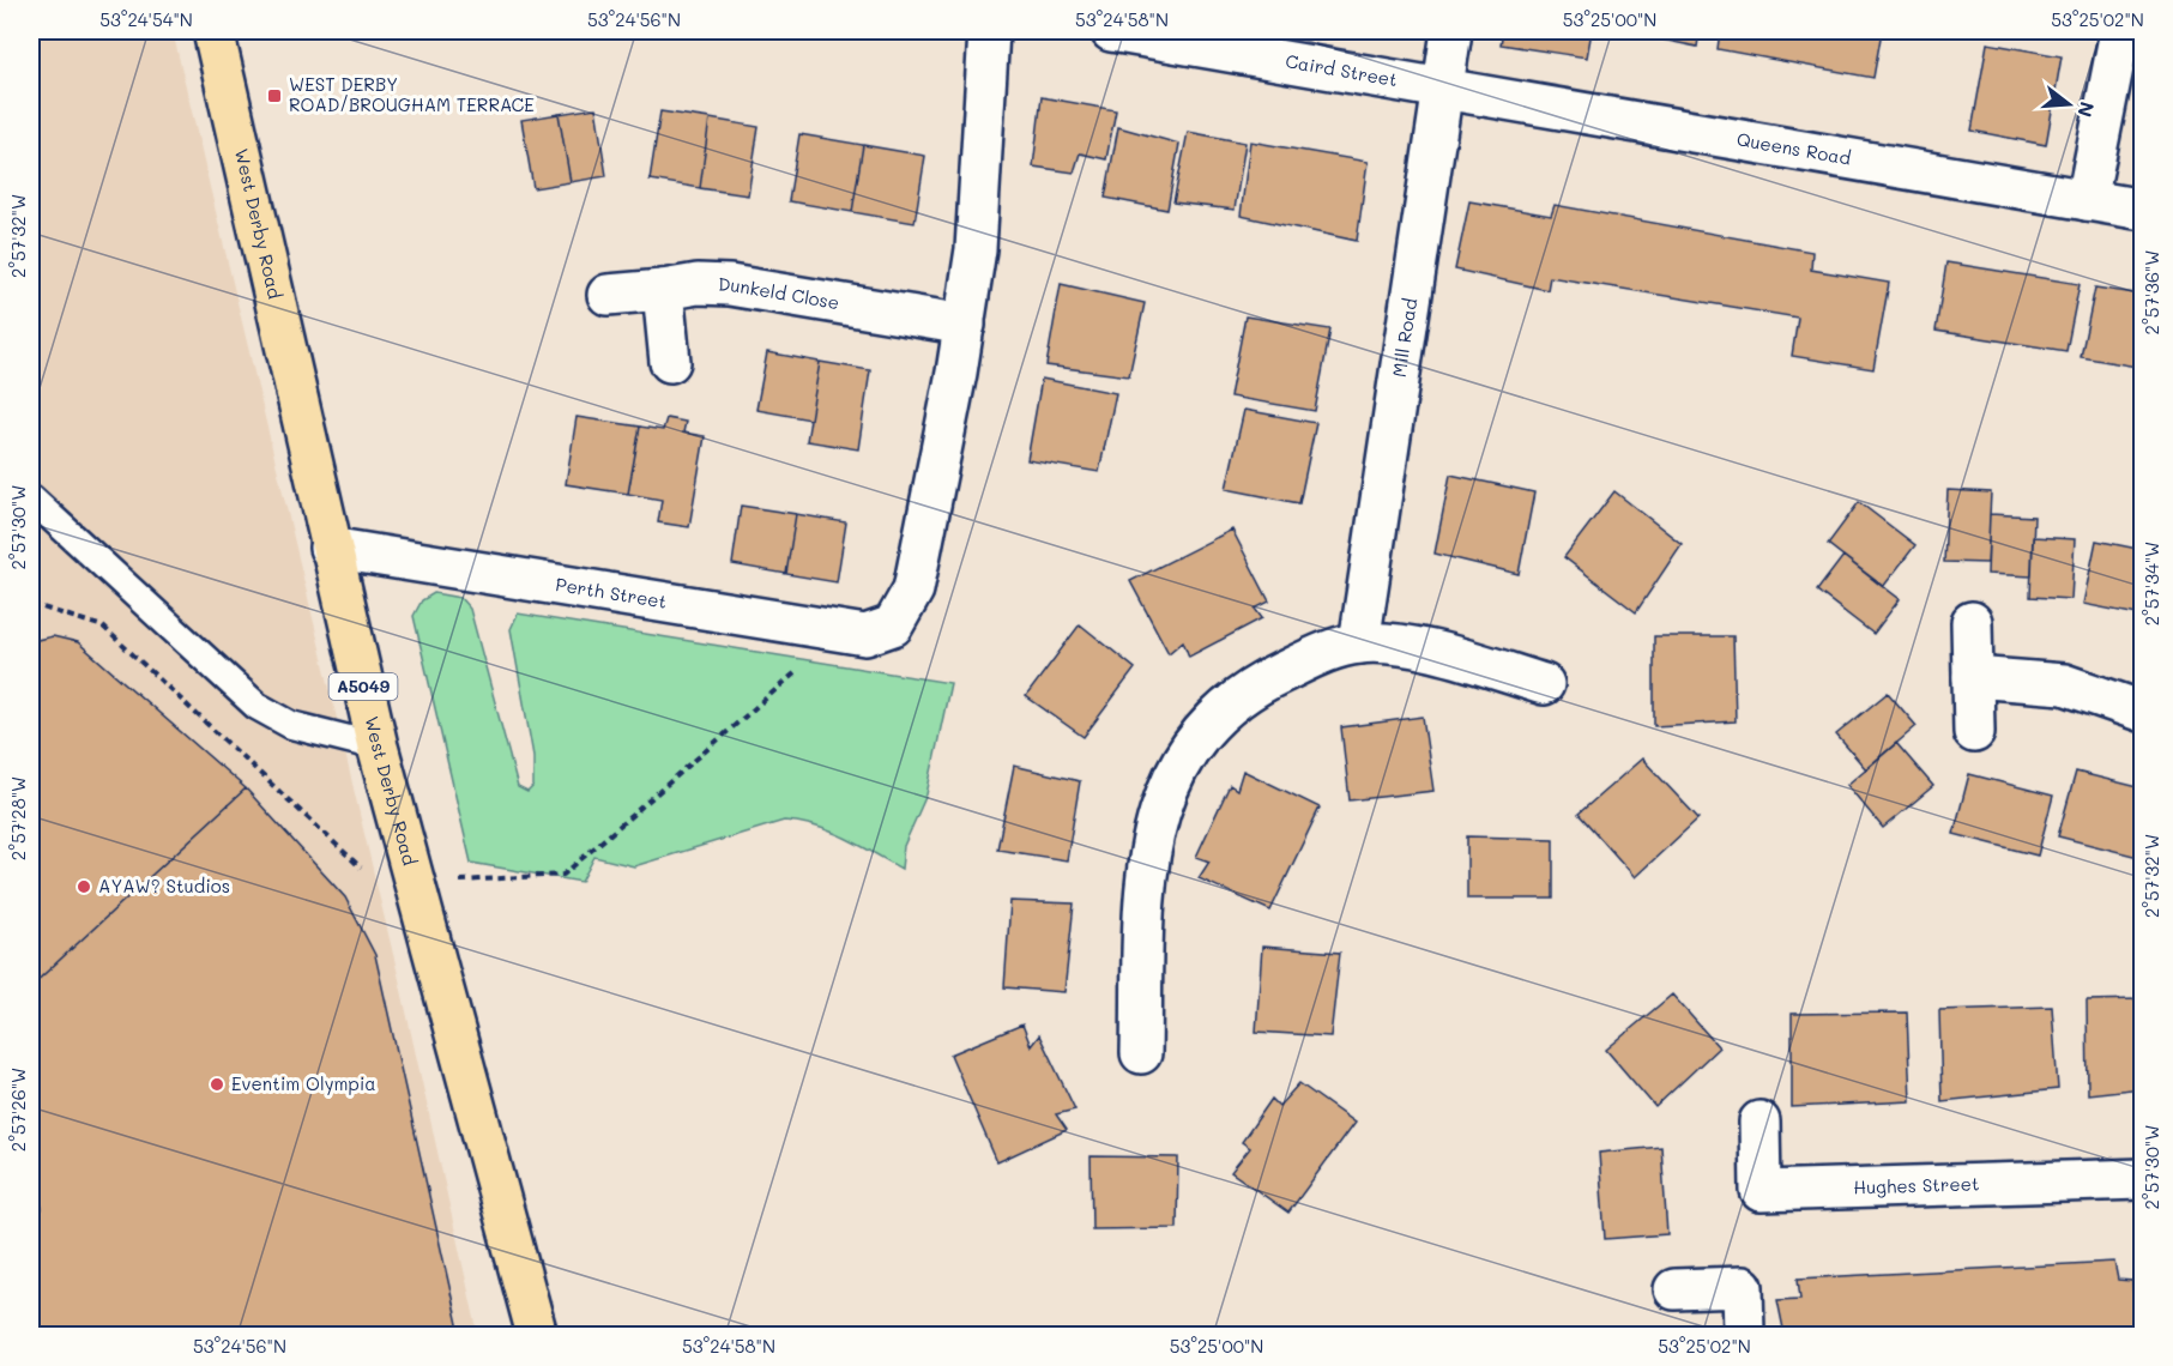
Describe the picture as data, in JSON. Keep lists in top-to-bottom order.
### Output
{
  "streets": {
    "highway": ["West Derby Road", "A5049"],
    "street": [
      "Caird Street",
      "Queens Road",
      "Dunkeld Close",
      "Mill Road",
      "Perth Street",
      "Hughes Street"
    ]
  },
  "crossings": [
    ["Caird Street", "Queens Road"],
    ["Caird Street", "Mill Road"],
    ["Queens Road", "Mill Road"],
    ["West Derby Road", "Perth Street"],
    ["Dunkeld Close", "Perth Street"]
  ],
  "places": {
    "transit": ["WEST DERBY ROAD/BROUGHAM TERRACE"],
    "other": ["AYAW? Studios", "Eventim Olympia"]
  },
  "north": "right",
  "coordinates": [
    "53°24'54\"N",
    "53°24'56\"N",
    "53°24'58\"N",
    "53°25'00\"N",
    "53°25'02\"N",
    "2°57'32\"W",
    "2°57'36\"W",
    "2°57'30\"W",
    "2°57'34\"W",
    "2°57'28\"W",
    "2°57'26\"W"
  ]
}
